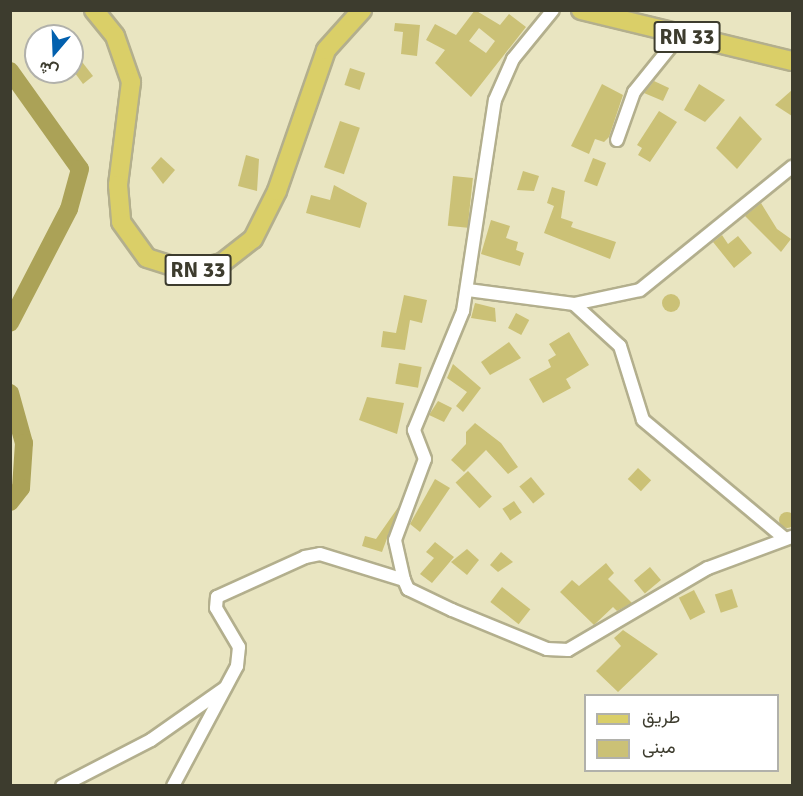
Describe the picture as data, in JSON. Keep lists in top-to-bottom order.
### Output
{
  "streets": {
    "main road": ["RN 33"]
  },
  "legend": ["طريق", "مبنى"],
  "north": "bottom"
}
